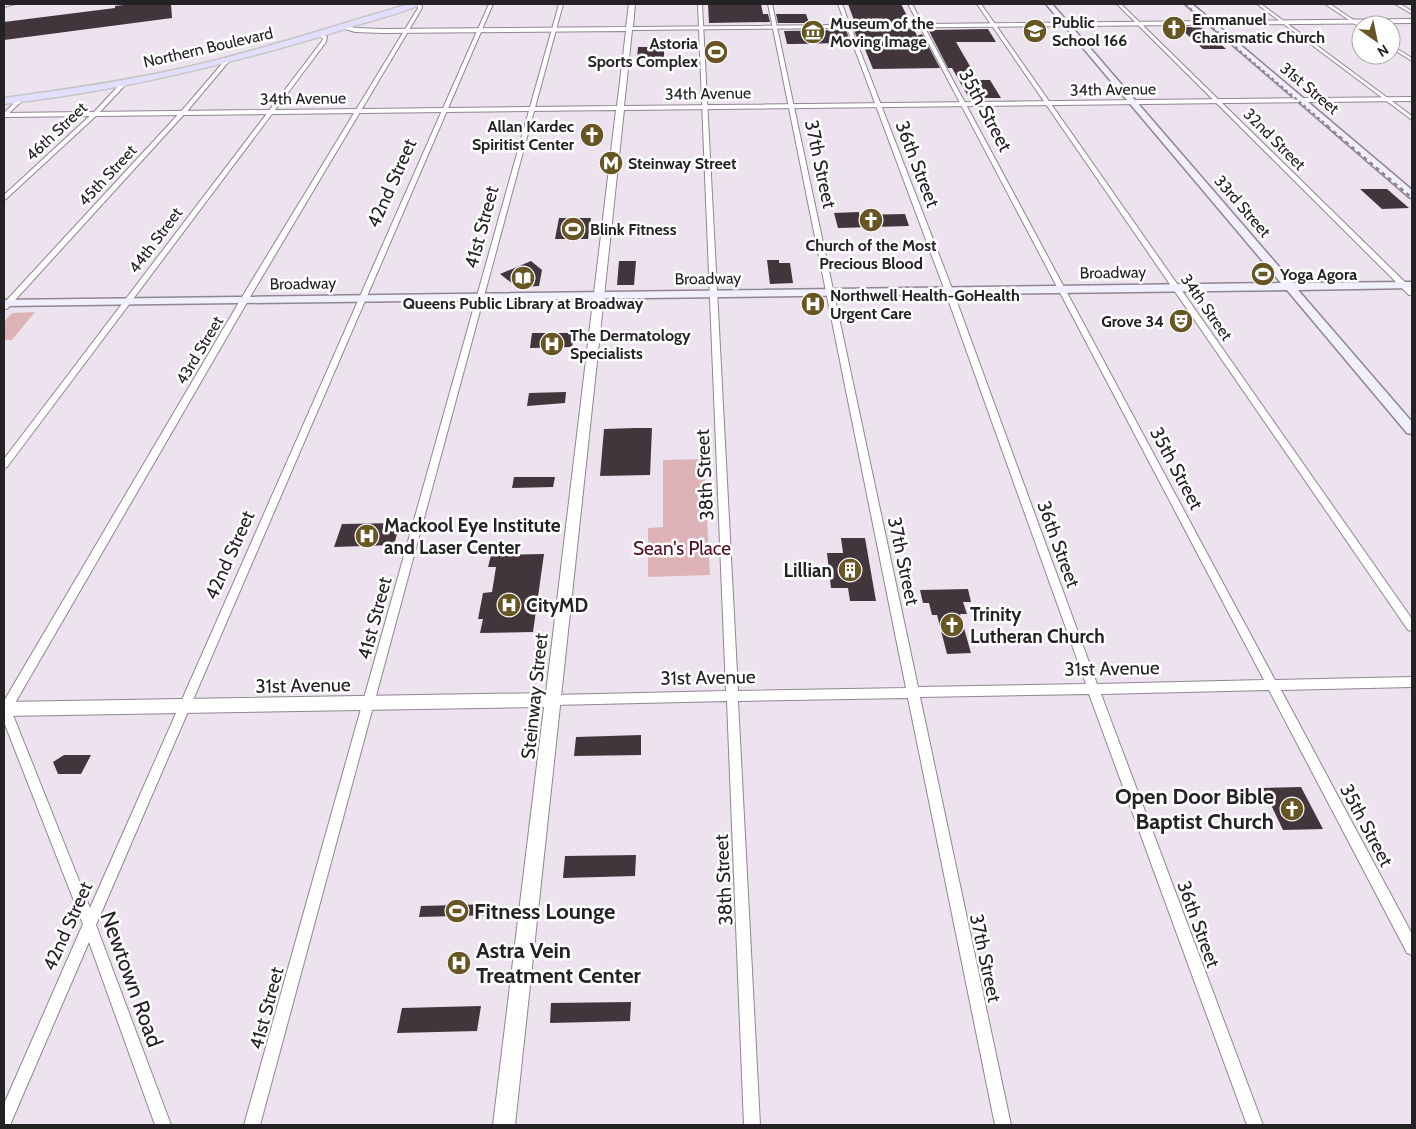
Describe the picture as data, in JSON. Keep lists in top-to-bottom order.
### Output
{
  "streets": {
    "main road": [
      "Northern Boulevard",
      "31st Street",
      "33rd Street",
      "Broadway"
    ],
    "street": [
      "34th Avenue",
      "35th Street",
      "46th Street",
      "32nd Street",
      "37th Street",
      "36th Street",
      "45th Street",
      "42nd Street",
      "41st Street",
      "44th Street",
      "34th Street",
      "43rd Street",
      "38th Street",
      "31st Avenue",
      "Steinway Street",
      "Newtown Road"
    ]
  },
  "crossings": [
    ["Northern Boulevard", "46th Street"],
    ["Northern Boulevard", "45th Street"],
    ["Northern Boulevard", "44th Street"],
    ["Northern Boulevard", "43rd Street"],
    ["31st Street", "34th Avenue"],
    ["34th Avenue", "35th Street"],
    ["34th Avenue", "46th Street"],
    ["34th Avenue", "32nd Street"],
    ["34th Avenue", "37th Street"],
    ["34th Avenue", "36th Street"],
    ["34th Avenue", "45th Street"],
    ["34th Avenue", "42nd Street"],
    ["34th Avenue", "33rd Street"],
    ["34th Avenue", "41st Street"],
    ["34th Avenue", "44th Street"],
    ["34th Avenue", "34th Street"],
    ["34th Avenue", "43rd Street"],
    ["34th Avenue", "38th Street"],
    ["34th Avenue", "Steinway Street"],
    ["35th Street", "Broadway"],
    ["35th Street", "31st Avenue"],
    ["32nd Street", "Broadway"],
    ["37th Street", "Broadway"],
    ["37th Street", "31st Avenue"],
    ["36th Street", "Broadway"],
    ["36th Street", "31st Avenue"],
    ["45th Street", "Broadway"],
    ["42nd Street", "Broadway"],
    ["42nd Street", "31st Avenue"],
    ["42nd Street", "Newtown Road"],
    ["33rd Street", "Broadway"],
    ["41st Street", "Broadway"],
    ["41st Street", "31st Avenue"],
    ["44th Street", "Broadway"],
    ["Broadway", "34th Street"],
    ["Broadway", "43rd Street"],
    ["Broadway", "38th Street"],
    ["Broadway", "Steinway Street"],
    ["43rd Street", "31st Avenue"],
    ["43rd Street", "Newtown Road"],
    ["38th Street", "31st Avenue"],
    ["31st Avenue", "Steinway Street"],
    ["31st Avenue", "Newtown Road"]
  ],
  "parks": ["Sean's Place"],
  "places": {
    "church": [
      "Emmanuel Charismatic Church",
      "Allan Kardec Spiritist Center",
      "Church of the Most Precious Blood",
      "Trinity Lutheran Church",
      "Open Door Bible Baptist Church"
    ],
    "school or university": ["Public School 166"],
    "museum": ["Museum of the Moving Image"],
    "sports": [
      "Astoria Sports Complex",
      "Blink Fitness",
      "Yoga Agora",
      "Fitness Lounge"
    ],
    "metro station": ["Steinway Street"],
    "library": ["Queens Public Library at Broadway"],
    "hospital": [
      "Northwell Health-GoHealth Urgent Care",
      "The Dermatology Specialists",
      "Mackool Eye Institute and Laser Center",
      "CityMD",
      "Astra Vein Treatment Center"
    ],
    "theatre": ["Grove 34"],
    "building": ["Lillian"]
  },
  "north": "bottom right"
}
